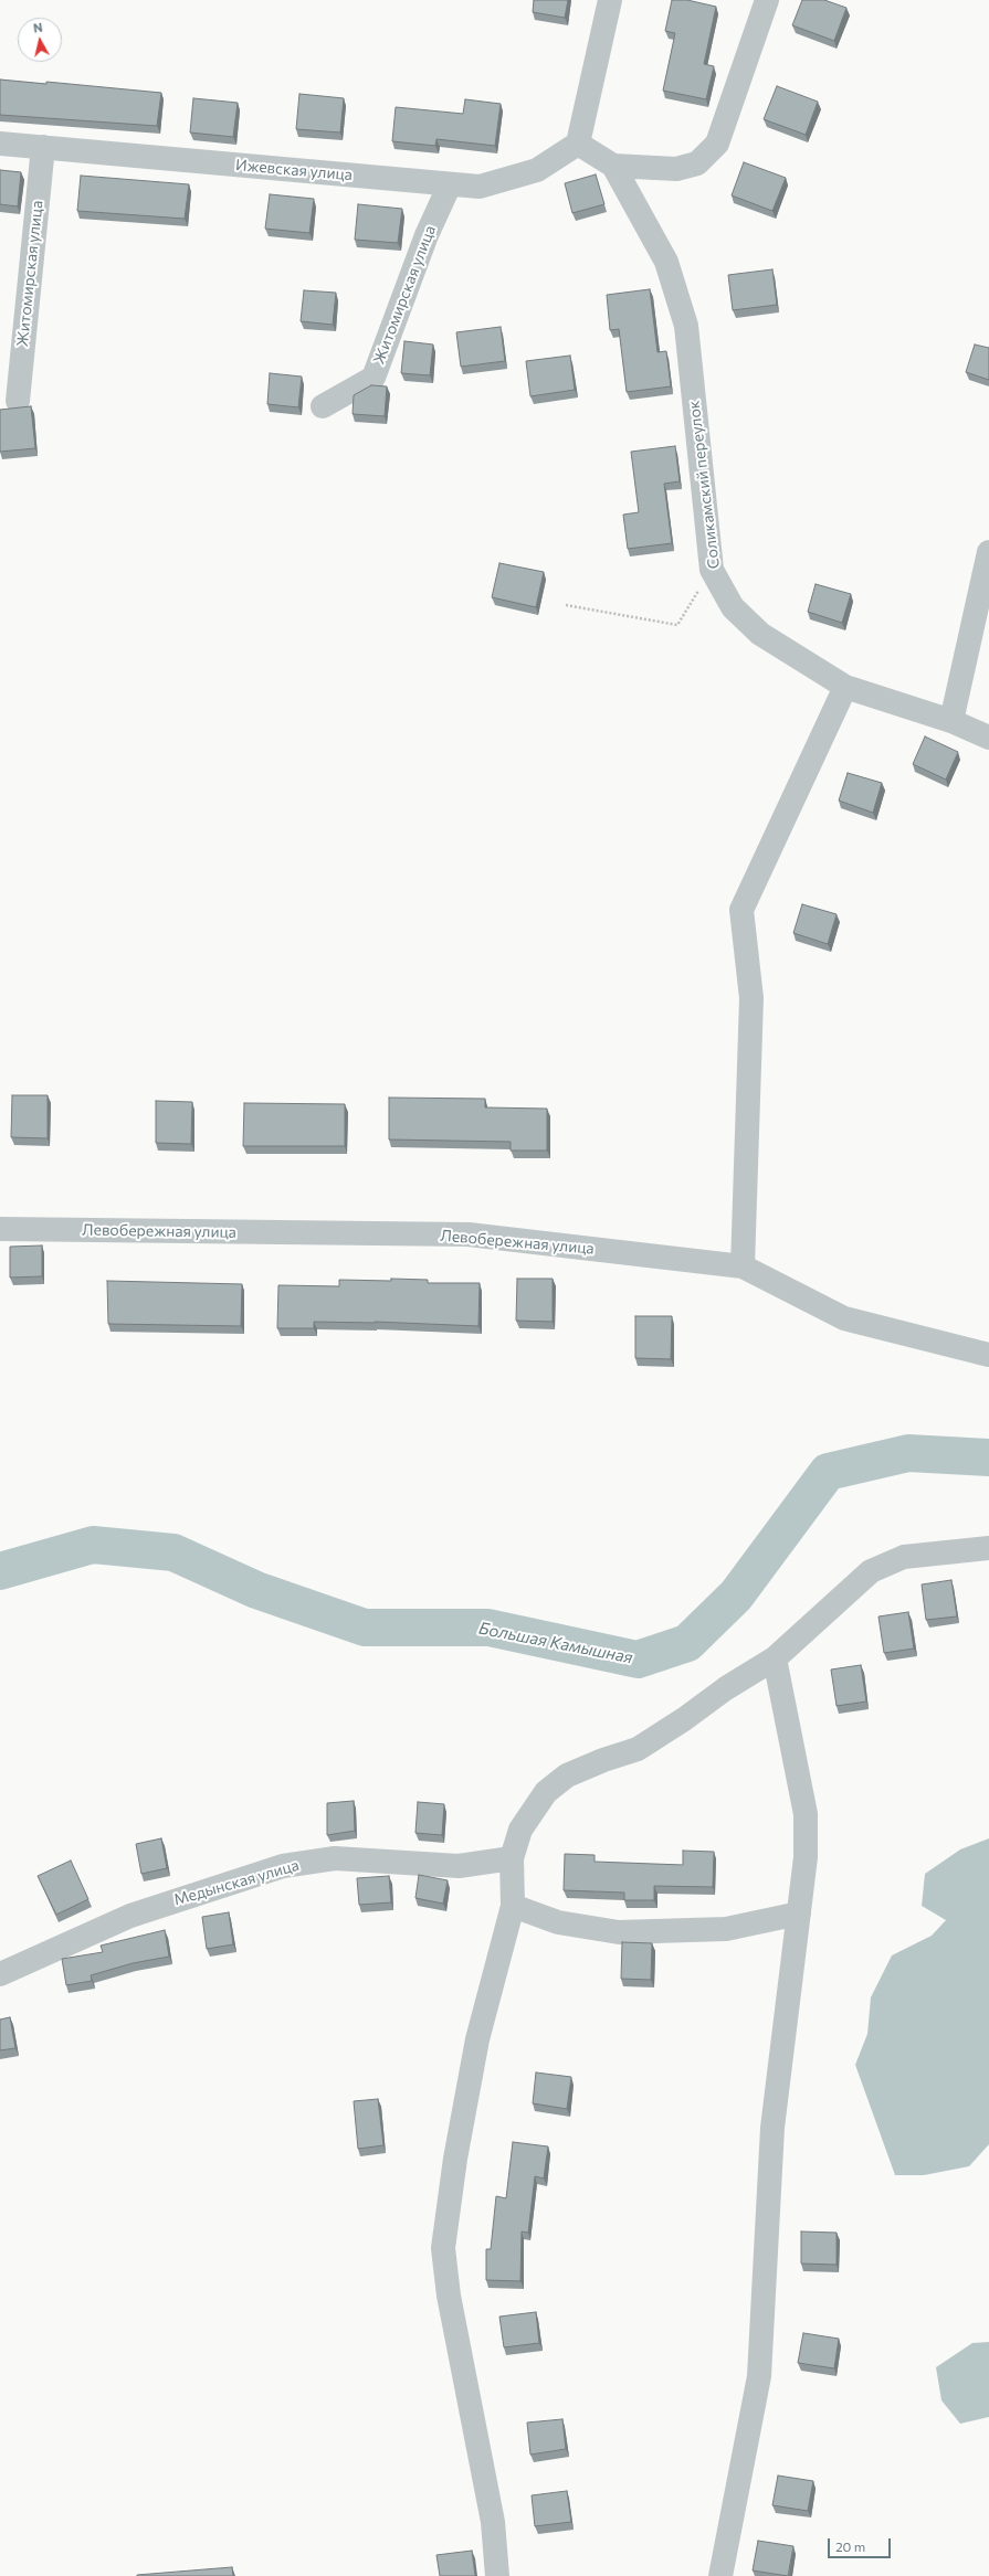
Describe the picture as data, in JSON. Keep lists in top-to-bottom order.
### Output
{
  "streets": {
    "street": [
      "Ижевская улица",
      "Житомирская улица",
      "Соликамский переулок",
      "Левобережная улица",
      "Медынская улица"
    ]
  },
  "crossings": [
    ["Ижевская улица", "Житомирская улица"],
    ["Ижевская улица", "Соликамский переулок"]
  ],
  "water": ["Большая Камышная"],
  "scale_bar": "20 m",
  "north": "top"
}
